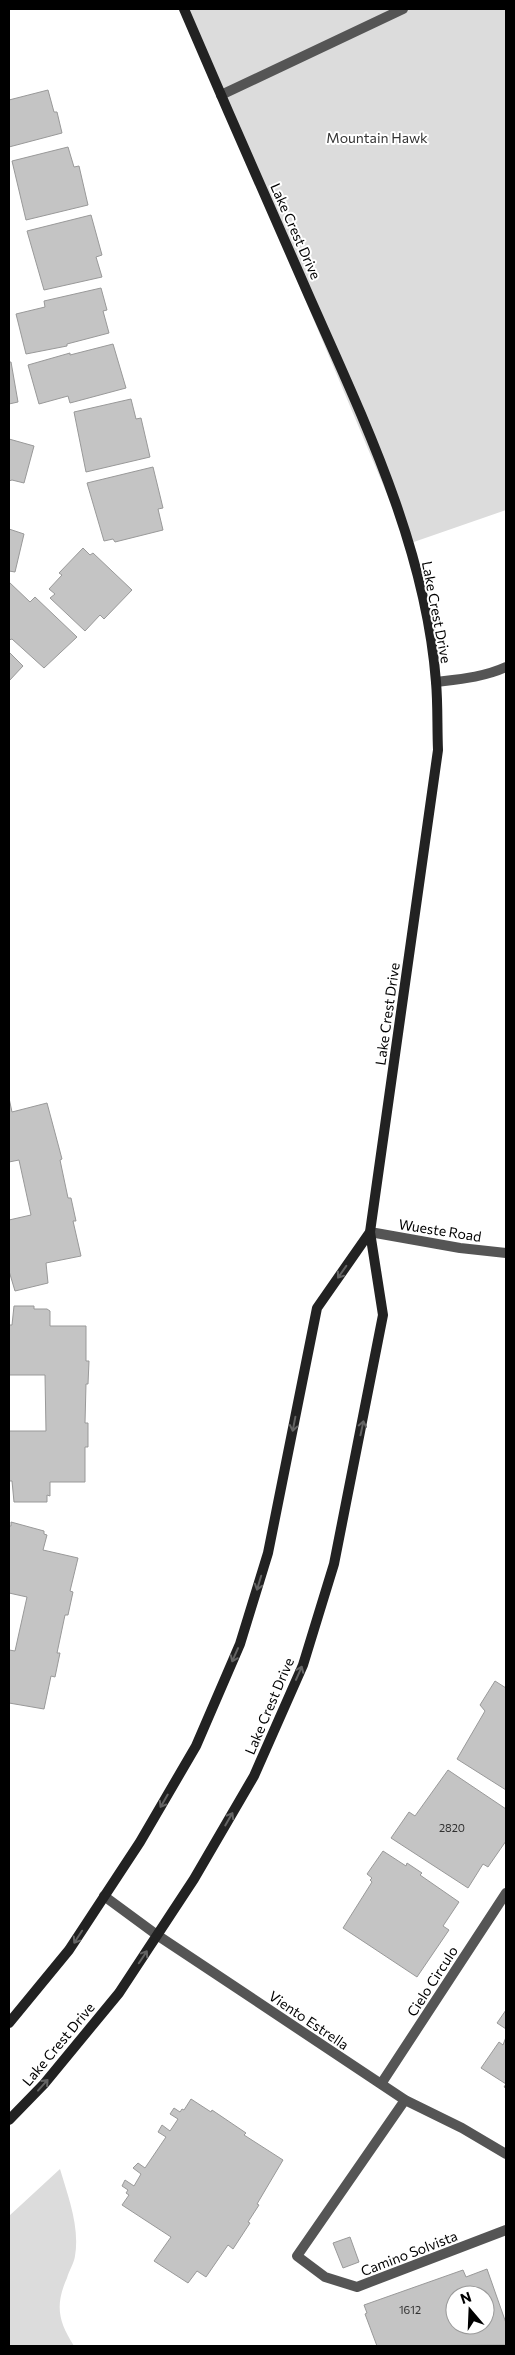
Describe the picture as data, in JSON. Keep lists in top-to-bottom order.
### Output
{
  "streets": {
    "main road": ["Lake Crest Drive"],
    "street": [
      "Wueste Road",
      "Cielo Circulo",
      "Viento Estrella",
      "Camino Solvista"
    ]
  },
  "crossings": [
    ["Lake Crest Drive", "Wueste Road"],
    ["Lake Crest Drive", "Viento Estrella"],
    ["Cielo Circulo", "Viento Estrella"],
    ["Viento Estrella", "Camino Solvista"]
  ],
  "parks": ["Mountain Hawk"],
  "house_numbers": ["2820", "1612"],
  "north": "top"
}
